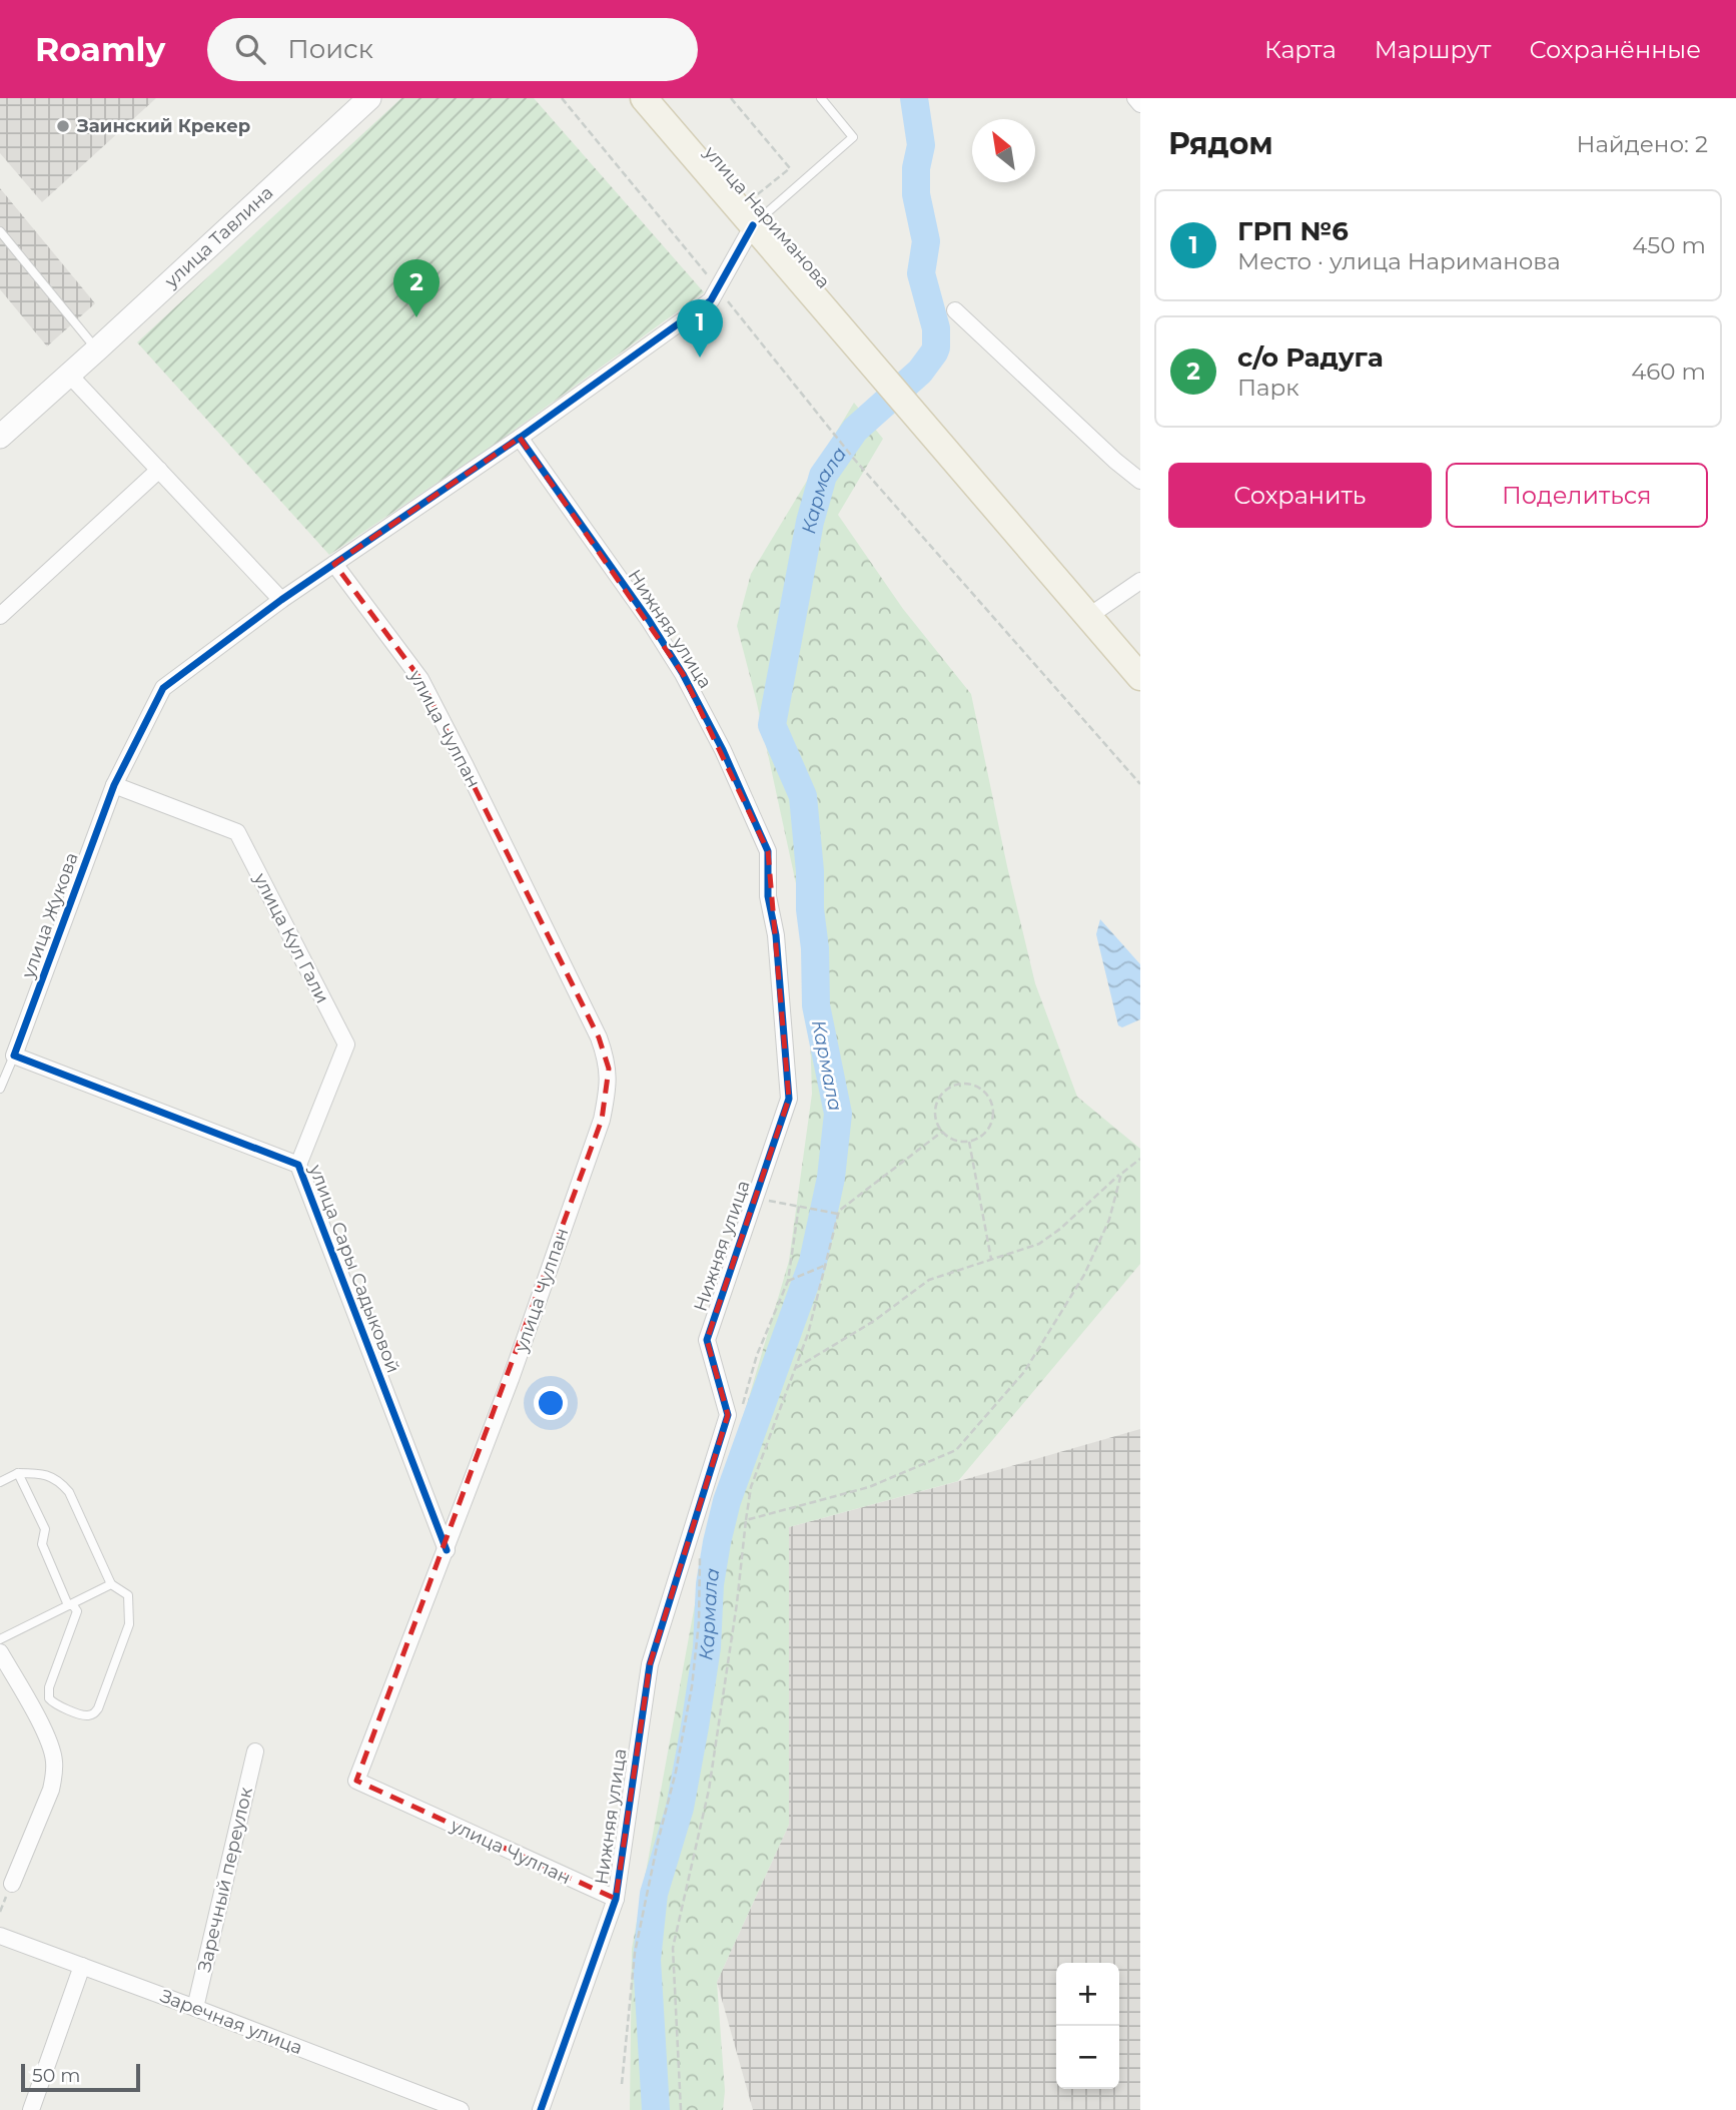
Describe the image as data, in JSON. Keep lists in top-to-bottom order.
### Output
{
  "streets": {
    "main road": ["улица Нариманова", "улица Тавлина"],
    "street": [
      "Нижняя улица",
      "улица Чулпан",
      "улица Жукова",
      "улица Кул Гали",
      "улица Сары Садыковой",
      "Заречный переулок",
      "Заречная улица"
    ]
  },
  "crossings": [
    ["улица Нариманова", "улица Жукова"],
    ["Нижняя улица", "улица Чулпан"],
    ["Нижняя улица", "улица Жукова"],
    ["улица Чулпан", "улица Жукова"],
    ["улица Чулпан", "улица Сары Садыковой"],
    ["улица Жукова", "улица Кул Гали"],
    ["улица Жукова", "улица Сары Садыковой"],
    ["улица Кул Гали", "улица Сары Садыковой"],
    ["Заречный переулок", "Заречная улица"]
  ],
  "water": ["Кармала"],
  "places": ["Заинский Крекер"],
  "scale_bar": "50 m",
  "north": "top left",
  "page": {
    "header": "Roamly",
    "search": "Поиск",
    "nav": ["Карта", "Маршрут", "Сохранённые"],
    "heading": ["Рядом", "Найдено: 2"],
    "list": [
      {
        "mark": "1",
        "name": "ГРП №6",
        "note": "Место · улица Нариманова",
        "value": "450 m"
      },
      {
        "mark": "2",
        "name": "с/о Радуга",
        "note": "Парк",
        "value": "460 m"
      }
    ],
    "pins": ["2", "1"],
    "buttons": ["Сохранить", "Поделиться"],
    "map_buttons": ["+", "−"],
    "scale": "50 m"
  }
}
